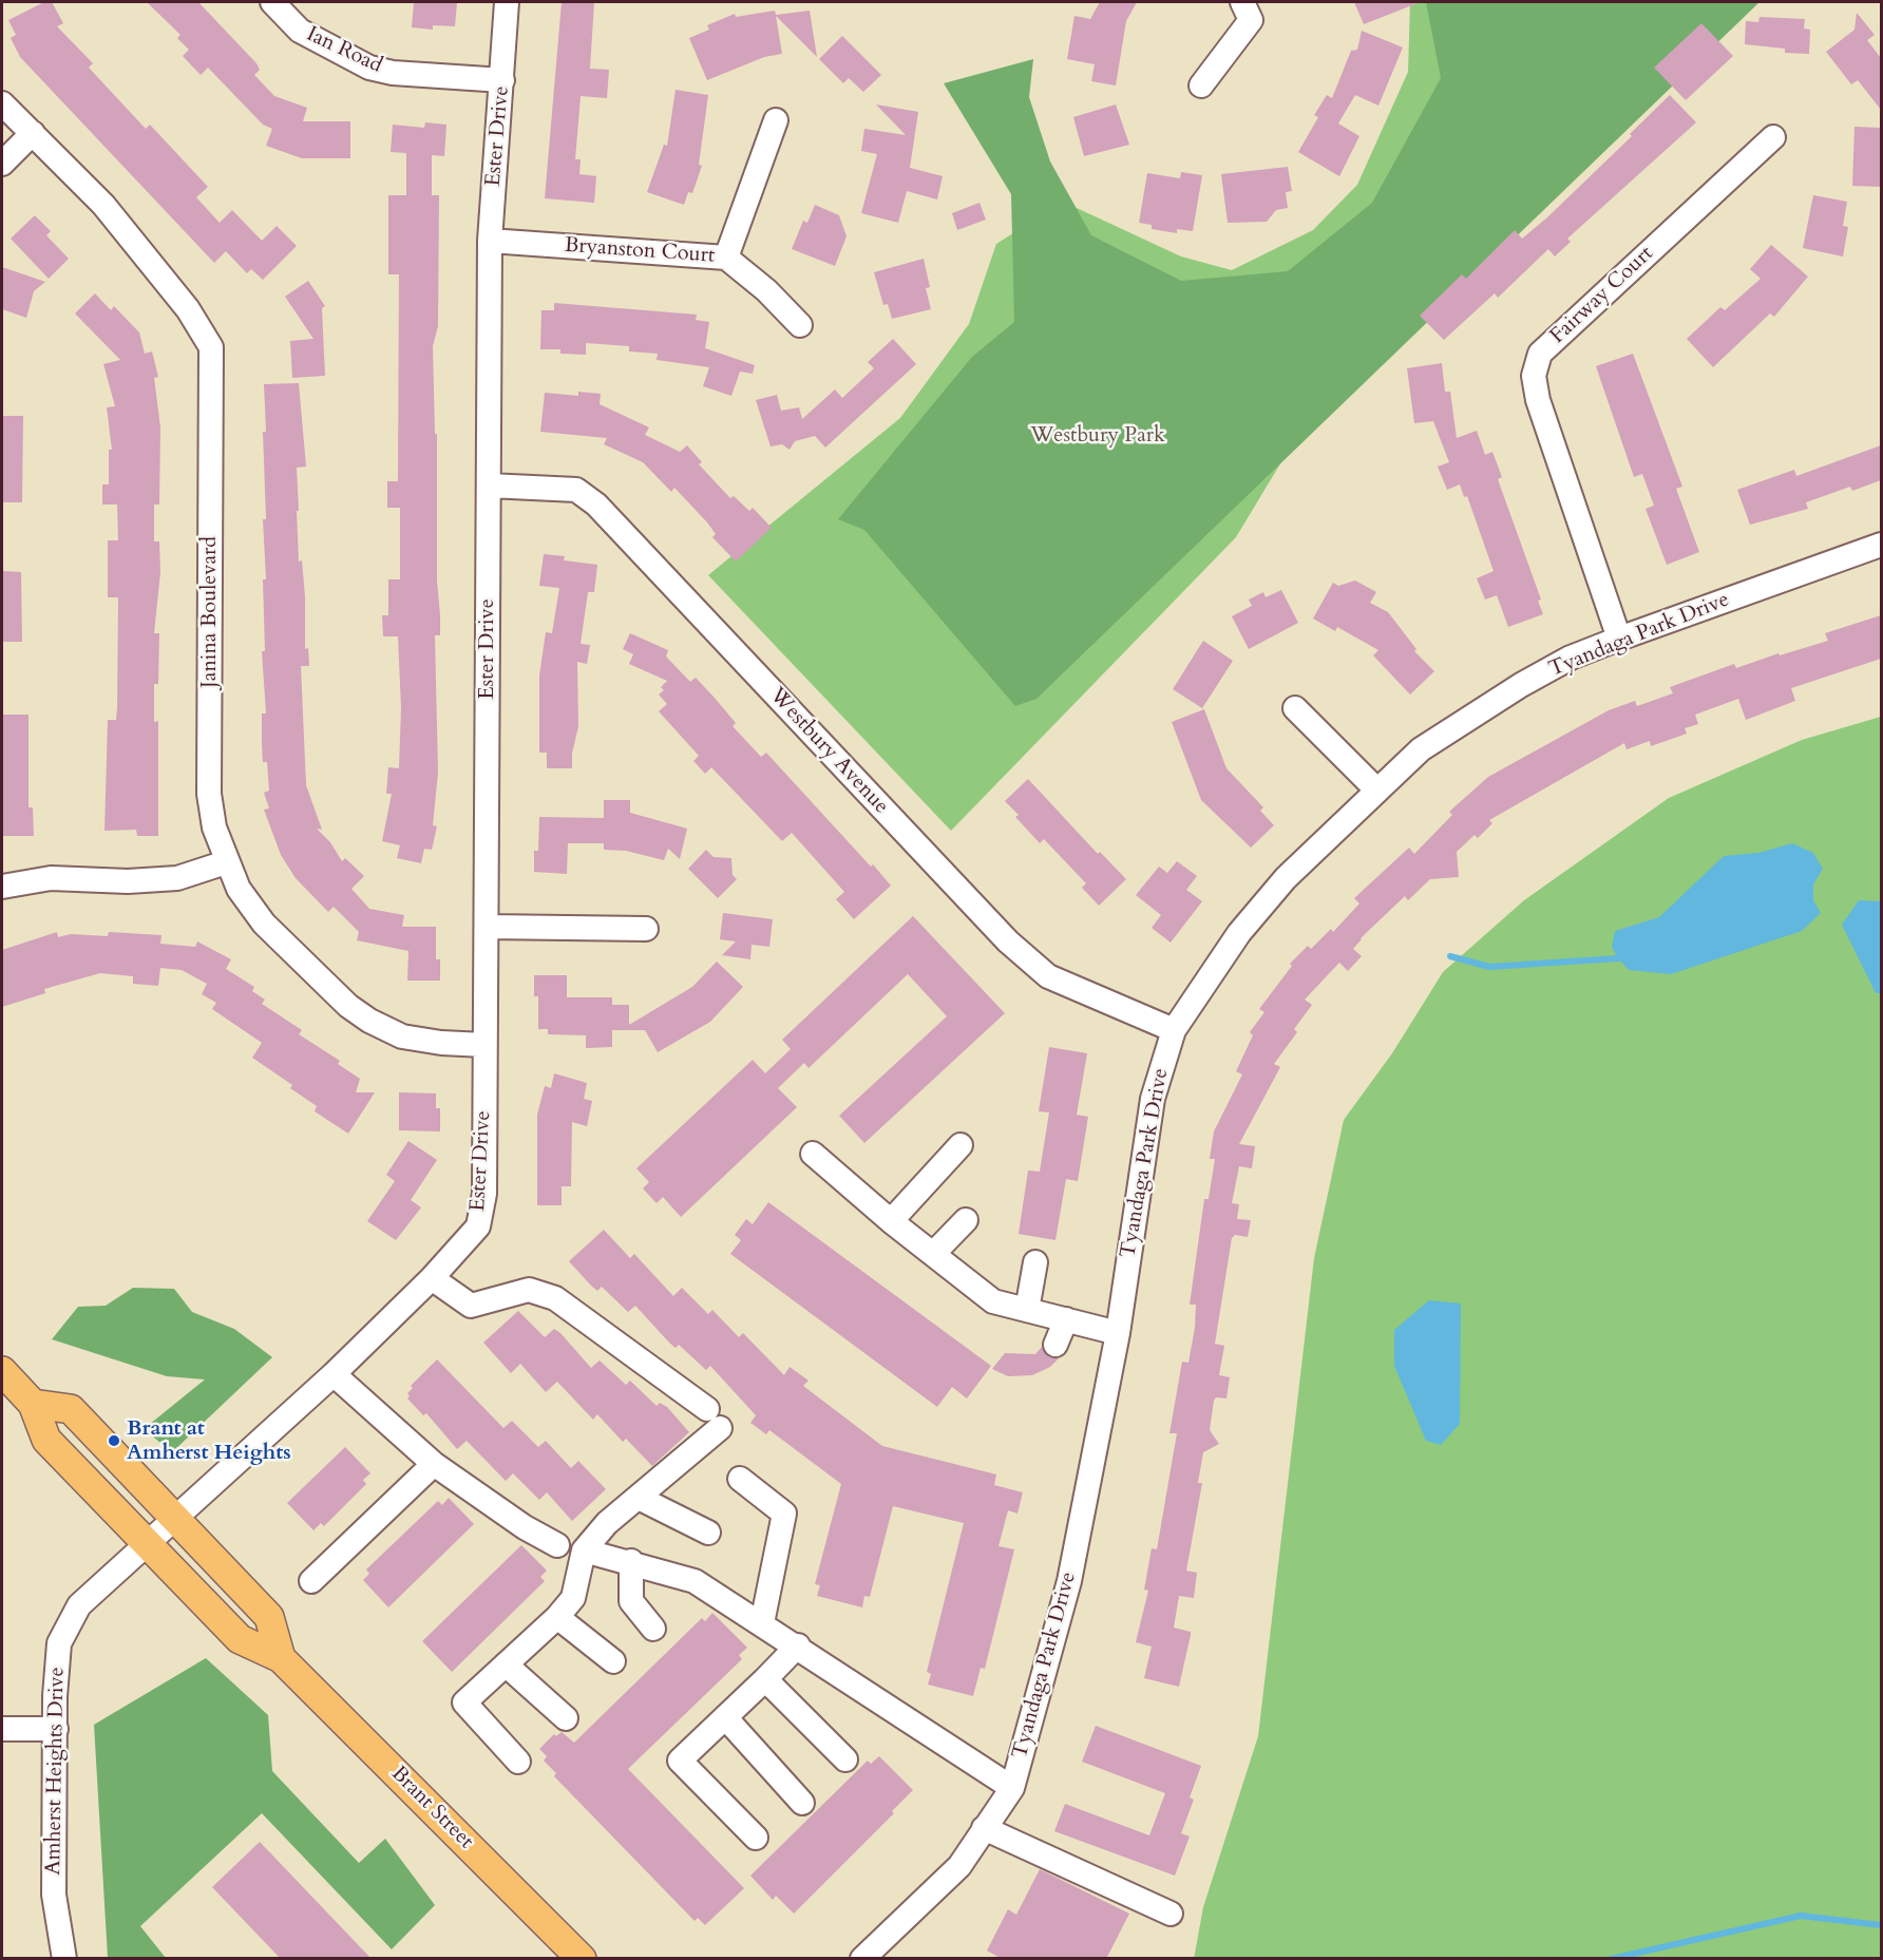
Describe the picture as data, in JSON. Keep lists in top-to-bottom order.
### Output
{
  "streets": {
    "main road": ["Brant Street"],
    "street": [
      "Ian Road",
      "Ester Drive",
      "Bryanston Court",
      "Fairway Court",
      "Janina Boulevard",
      "Tyandaga Park Drive",
      "Westbury Avenue",
      "Amherst Heights Drive"
    ]
  },
  "crossings": [
    ["Ian Road", "Ester Drive"],
    ["Ester Drive", "Bryanston Court"],
    ["Ester Drive", "Janina Boulevard"],
    ["Ester Drive", "Westbury Avenue"],
    ["Ester Drive", "Amherst Heights Drive"],
    ["Ester Drive", "Brant Street"],
    ["Fairway Court", "Tyandaga Park Drive"],
    ["Tyandaga Park Drive", "Westbury Avenue"],
    ["Amherst Heights Drive", "Brant Street"]
  ],
  "parks": ["Westbury Park"],
  "places": ["Brant at Amherst Heights"]
}
